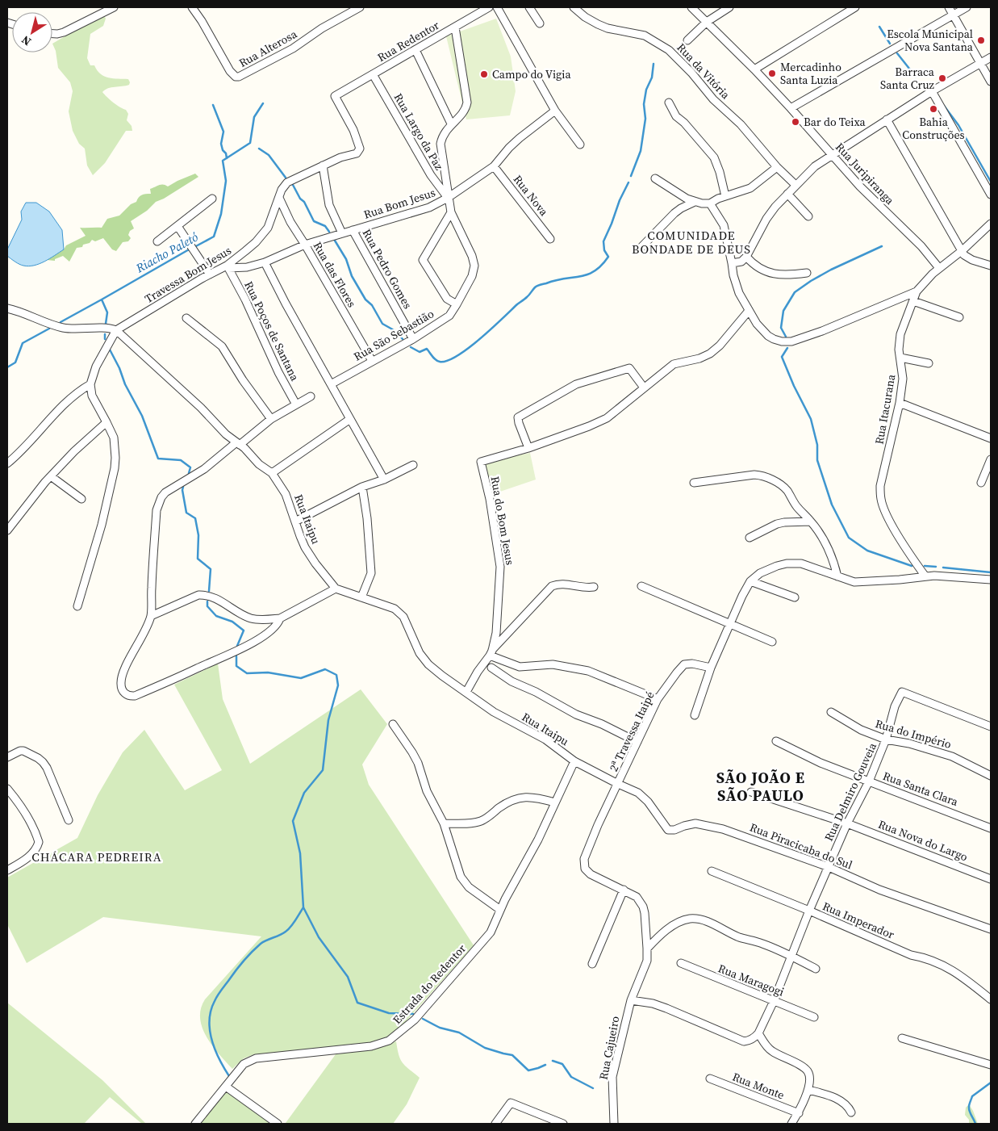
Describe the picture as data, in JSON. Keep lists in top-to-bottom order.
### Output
{
  "streets": {
    "street": [
      "Rua Redentor",
      "Rua Alterosa",
      "Rua da Vitória",
      "Rua Largo da Paz",
      "Rua Juripiranga",
      "Rua Nova",
      "Rua Bom Jesus",
      "Rua Pedro Gomes",
      "Travessa Bom Jesus",
      "Rua das Flores",
      "Rua Poços de Santana",
      "Rua São Sebastião",
      "Rua Itacurana",
      "Rua Itaipu",
      "Rua do Bom Jesus",
      "2ª Travessa Itaipé",
      "Rua do Império",
      "Rua Santa Clara",
      "Rua Delmiro Gouveia",
      "Rua Nova do Largo",
      "Rua Piracicaba do Sul",
      "Rua Imperador",
      "Rua Maragogi",
      "Estrada do Redentor",
      "Rua Cajueiro",
      "Rua Monte"
    ]
  },
  "crossings": [
    ["Rua Redentor", "Rua Largo da Paz"],
    ["Rua Redentor", "Travessa Bom Jesus"],
    ["Rua Redentor", "Rua São Sebastião"],
    ["Rua Largo da Paz", "Rua Bom Jesus"],
    ["Rua Largo da Paz", "Rua São Sebastião"],
    ["Rua Juripiranga", "Rua Itacurana"],
    ["Rua Nova", "Rua Bom Jesus"],
    ["Rua Bom Jesus", "Rua Pedro Gomes"],
    ["Rua Bom Jesus", "Travessa Bom Jesus"],
    ["Rua Bom Jesus", "Rua das Flores"],
    ["Rua Bom Jesus", "Rua Poços de Santana"],
    ["Rua Bom Jesus", "Rua São Sebastião"],
    ["Rua Pedro Gomes", "Rua São Sebastião"],
    ["Travessa Bom Jesus", "Rua das Flores"],
    ["Travessa Bom Jesus", "Rua Poços de Santana"],
    ["Travessa Bom Jesus", "Rua Itaipu"],
    ["Rua das Flores", "Rua São Sebastião"],
    ["Rua Itaipu", "2ª Travessa Itaipé"],
    ["Rua Itaipu", "Rua Piracicaba do Sul"],
    ["Rua Itaipu", "Estrada do Redentor"],
    ["2ª Travessa Itaipé", "Rua Piracicaba do Sul"],
    ["2ª Travessa Itaipé", "Rua Cajueiro"],
    ["Rua do Império", "Rua Delmiro Gouveia"],
    ["Rua Santa Clara", "Rua Delmiro Gouveia"],
    ["Rua Delmiro Gouveia", "Rua Nova do Largo"],
    ["Rua Delmiro Gouveia", "Rua Piracicaba do Sul"],
    ["Rua Delmiro Gouveia", "Rua Imperador"],
    ["Rua Delmiro Gouveia", "Rua Maragogi"]
  ],
  "districts": ["COMUNIDADE BONDADE DE DEUS", "SÃO JOÃO E SÃO PAULO", "CHÁCARA PEDREIRA"],
  "water": ["Riacho Paletó"],
  "places": [
    "Escola Municipal Nova Santana",
    "Mercadinho Santa Luzia",
    "Campo do Vigia",
    "Barraca Santa Cruz",
    "Bahia Construções",
    "Bar do Teixa"
  ],
  "north": "bottom left"
}
